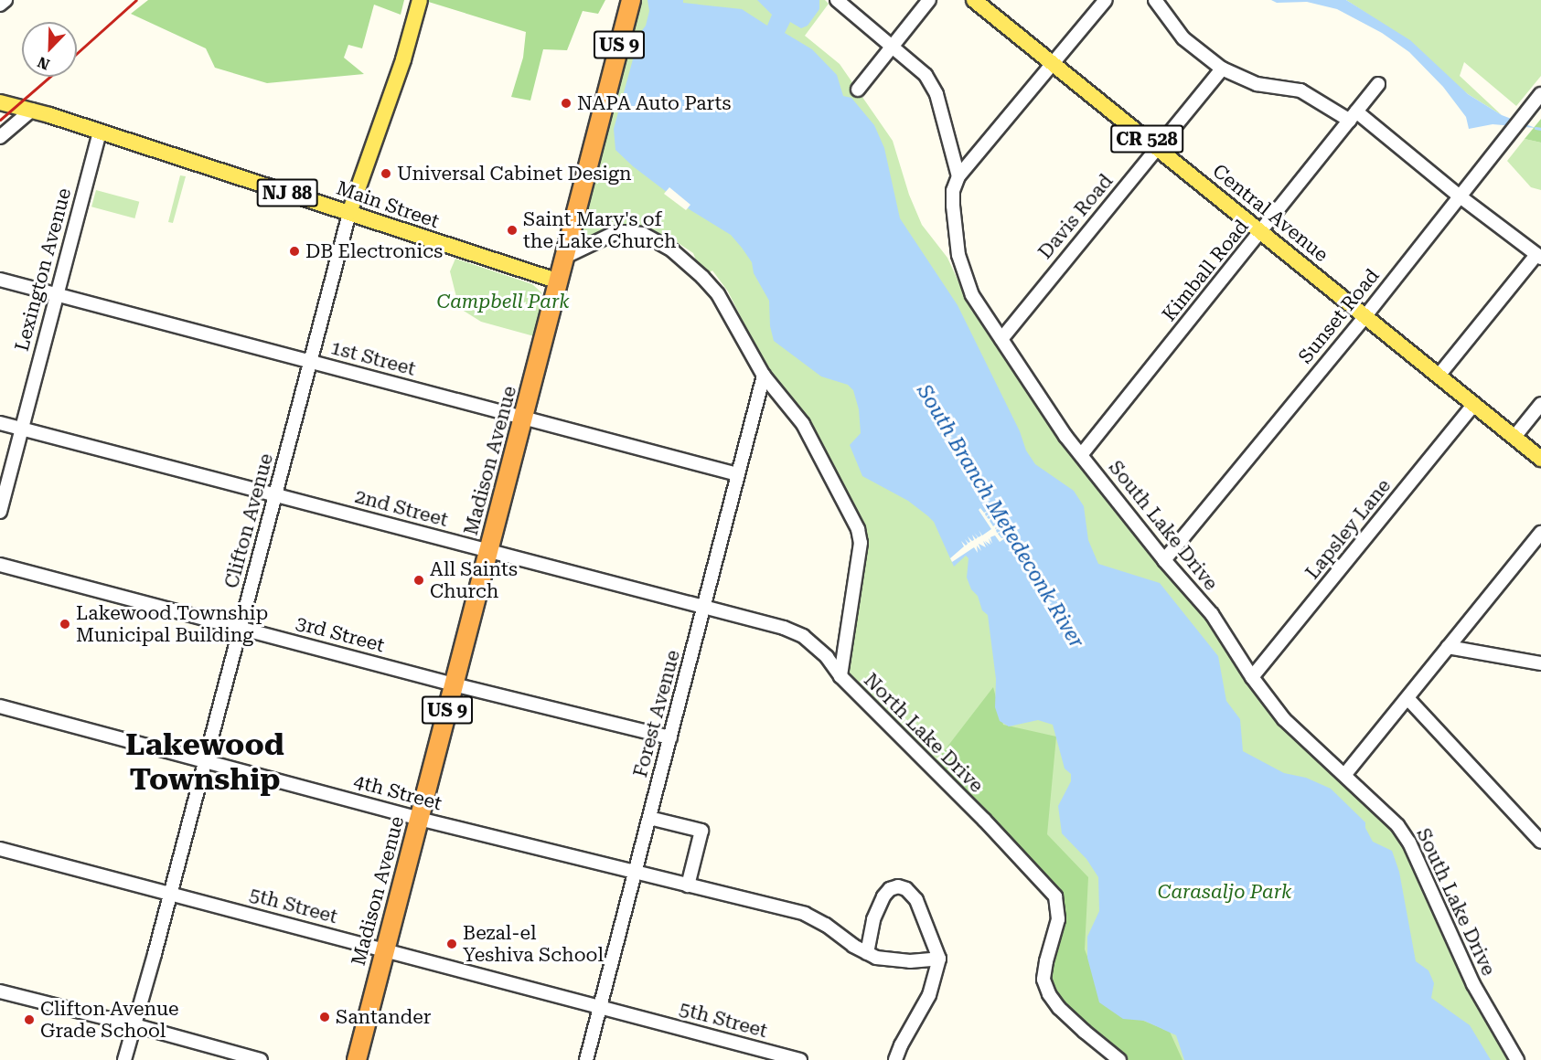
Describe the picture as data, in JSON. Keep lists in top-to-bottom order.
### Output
{
  "streets": {
    "highway": ["US 9", "Madison Avenue"],
    "main road": [
      "CR 528",
      "NJ 88",
      "Main Street",
      "Central Avenue"
    ],
    "street": [
      "Davis Road",
      "Lexington Avenue",
      "Kimball Road",
      "Sunset Road",
      "1st Street",
      "2nd Street",
      "Clifton Avenue",
      "South Lake Drive",
      "Lapsley Lane",
      "3rd Street",
      "Forest Avenue",
      "North Lake Drive",
      "4th Street",
      "5th Street"
    ]
  },
  "crossings": [
    ["Main Street", "Lexington Avenue"],
    ["Main Street", "Madison Avenue"],
    ["Main Street", "Clifton Avenue"],
    ["Central Avenue", "Davis Road"],
    ["Central Avenue", "Kimball Road"],
    ["Central Avenue", "Sunset Road"],
    ["Central Avenue", "Lapsley Lane"],
    ["Davis Road", "South Lake Drive"],
    ["Lexington Avenue", "1st Street"],
    ["Lexington Avenue", "2nd Street"],
    ["Kimball Road", "South Lake Drive"],
    ["Sunset Road", "South Lake Drive"],
    ["1st Street", "Madison Avenue"],
    ["1st Street", "Clifton Avenue"],
    ["1st Street", "Forest Avenue"],
    ["Madison Avenue", "2nd Street"],
    ["Madison Avenue", "3rd Street"],
    ["Madison Avenue", "North Lake Drive"],
    ["Madison Avenue", "4th Street"],
    ["Madison Avenue", "5th Street"],
    ["2nd Street", "Clifton Avenue"],
    ["2nd Street", "Forest Avenue"],
    ["2nd Street", "North Lake Drive"],
    ["Clifton Avenue", "3rd Street"],
    ["Clifton Avenue", "4th Street"],
    ["Clifton Avenue", "5th Street"],
    ["South Lake Drive", "Lapsley Lane"],
    ["3rd Street", "Forest Avenue"],
    ["Forest Avenue", "North Lake Drive"],
    ["Forest Avenue", "4th Street"],
    ["Forest Avenue", "5th Street"]
  ],
  "districts": ["Lakewood Township"],
  "water": ["South Branch Metedeconk River"],
  "parks": ["Campbell Park", "Carasaljo Park"],
  "places": [
    "NAPA Auto Parts",
    "Universal Cabinet Design",
    "Saint Mary's of the Lake Church",
    "DB Electronics",
    "All Saints Church",
    "Lakewood Township Municipal Building",
    "Bezal-el Yeshiva School",
    "Santander",
    "Clifton Avenue Grade School"
  ],
  "north": "bottom left"
}
